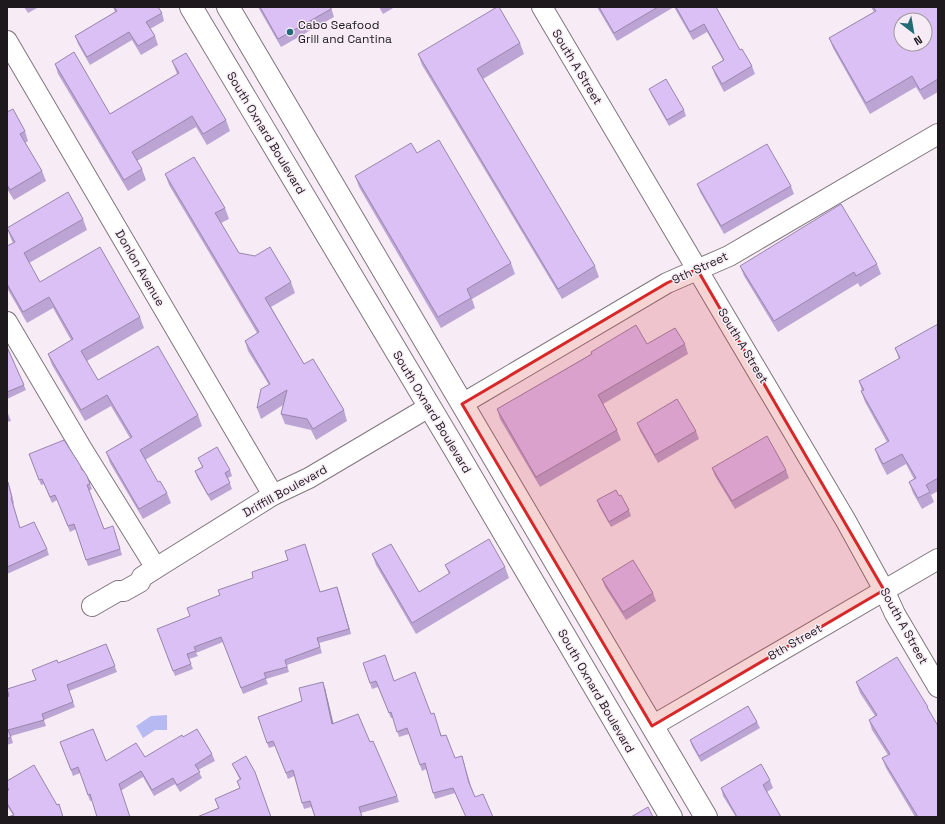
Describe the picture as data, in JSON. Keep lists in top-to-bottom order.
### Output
{
  "streets": {
    "main road": ["South Oxnard Boulevard"],
    "street": [
      "South A Street",
      "Donlon Avenue",
      "9th Street",
      "Driffill Boulevard",
      "8th Street"
    ]
  },
  "crossings": [
    ["South A Street", "9th Street"],
    ["South A Street", "8th Street"],
    ["South Oxnard Boulevard", "Driffill Boulevard"],
    ["Donlon Avenue", "Driffill Boulevard"]
  ],
  "places": ["Cabo Seafood Grill and Cantina"],
  "north": "bottom right"
}
